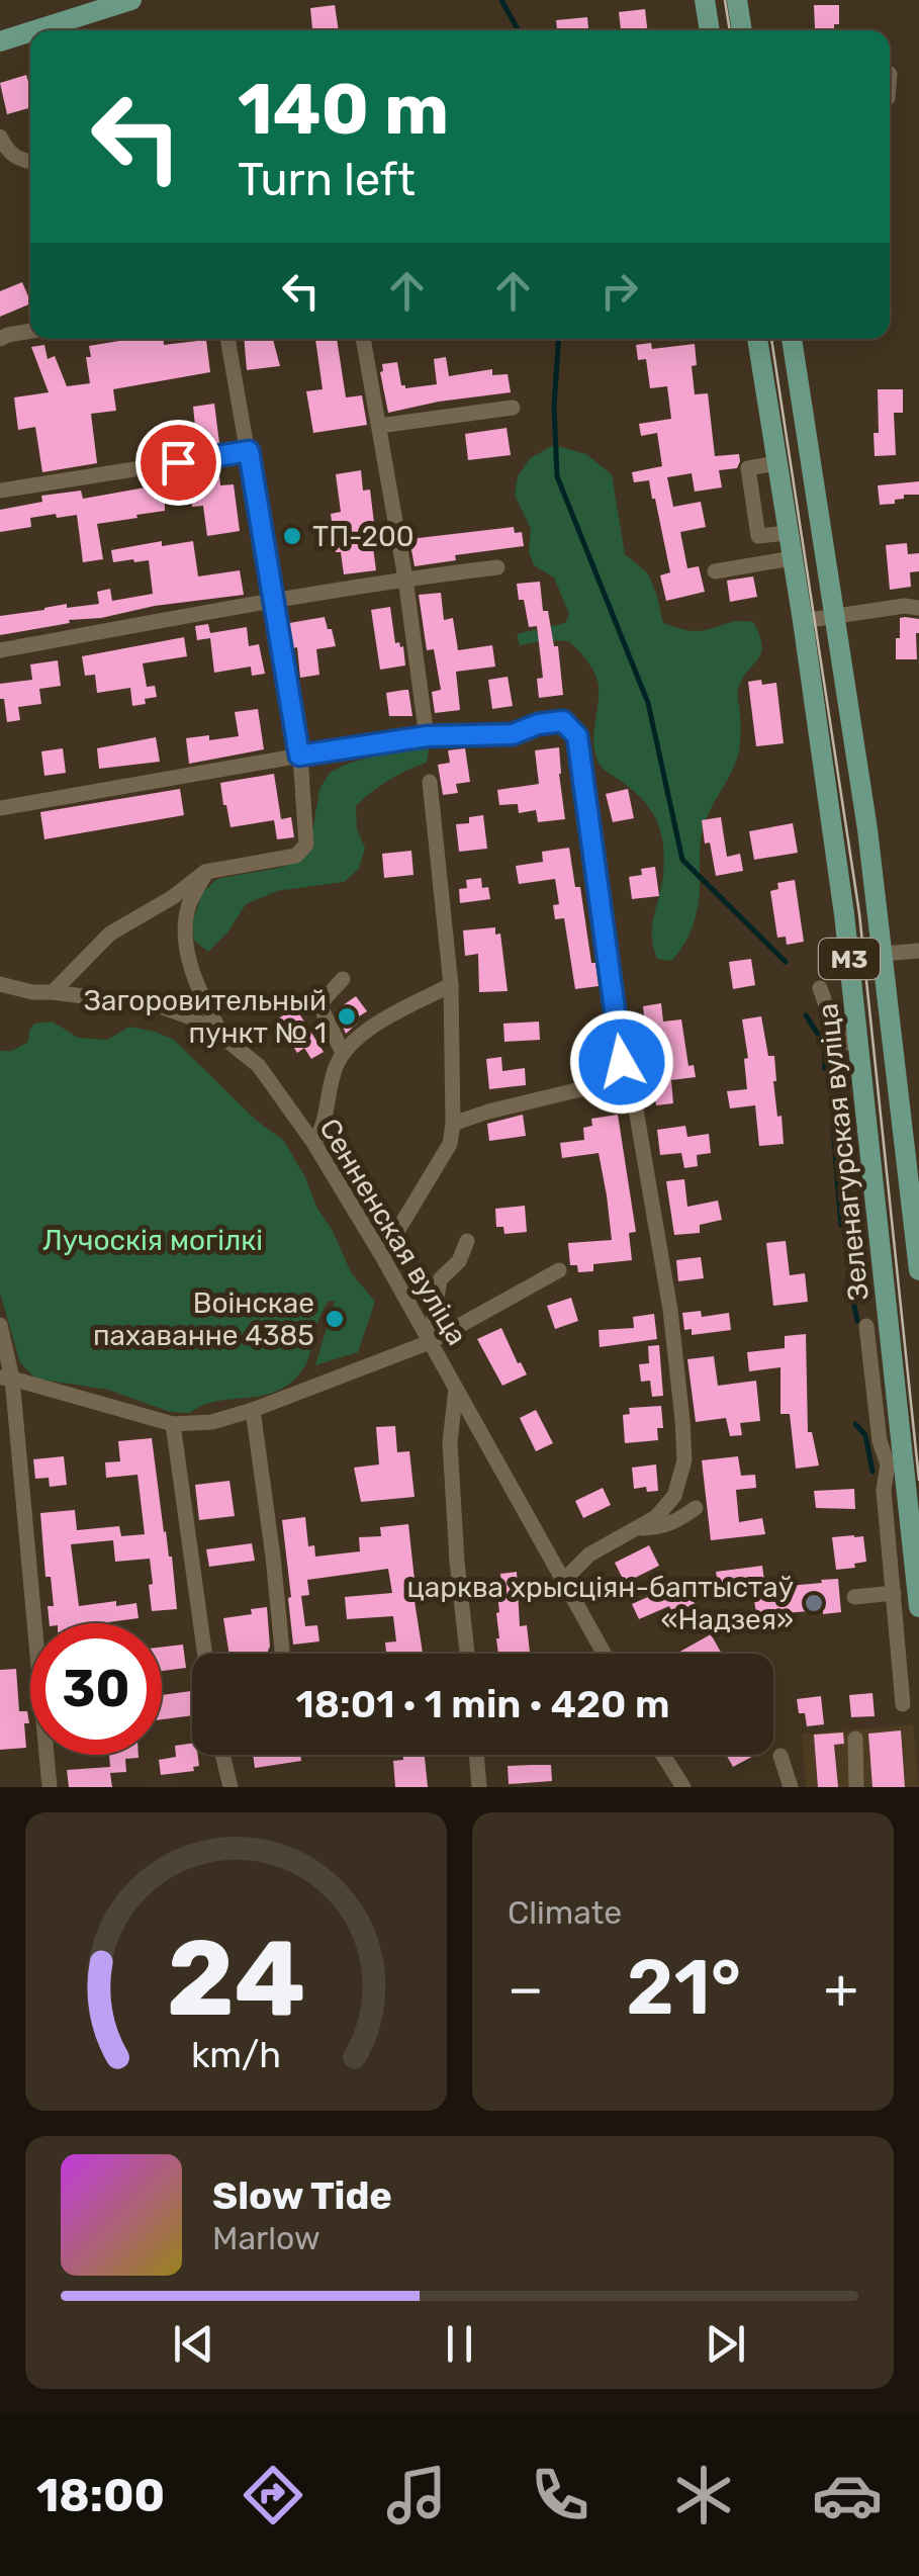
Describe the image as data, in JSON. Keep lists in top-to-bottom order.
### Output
{
  "streets": {
    "main road": ["М3", "Зеленагурская вуліца"],
    "street": ["Сенненская вуліца"]
  },
  "parks": ["Лучоскія могілкі"],
  "places": [
    "ТП-200",
    "Загоровительный пункт № 1",
    "Воінскае пахаванне 4385",
    "царква хрысціян-баптыстаў «Надзея»"
  ],
  "page": {
    "turn": ["140 m", "Turn left"],
    "limit": "30",
    "trip": "18:01 · 1 min · 420 m",
    "tile": "Climate",
    "heat": ["−", "21°", "+"],
    "song": ["Slow Tide", "Marlow"],
    "tabs": "18:00",
    "gauge": ["24", "km/h"]
  }
}
